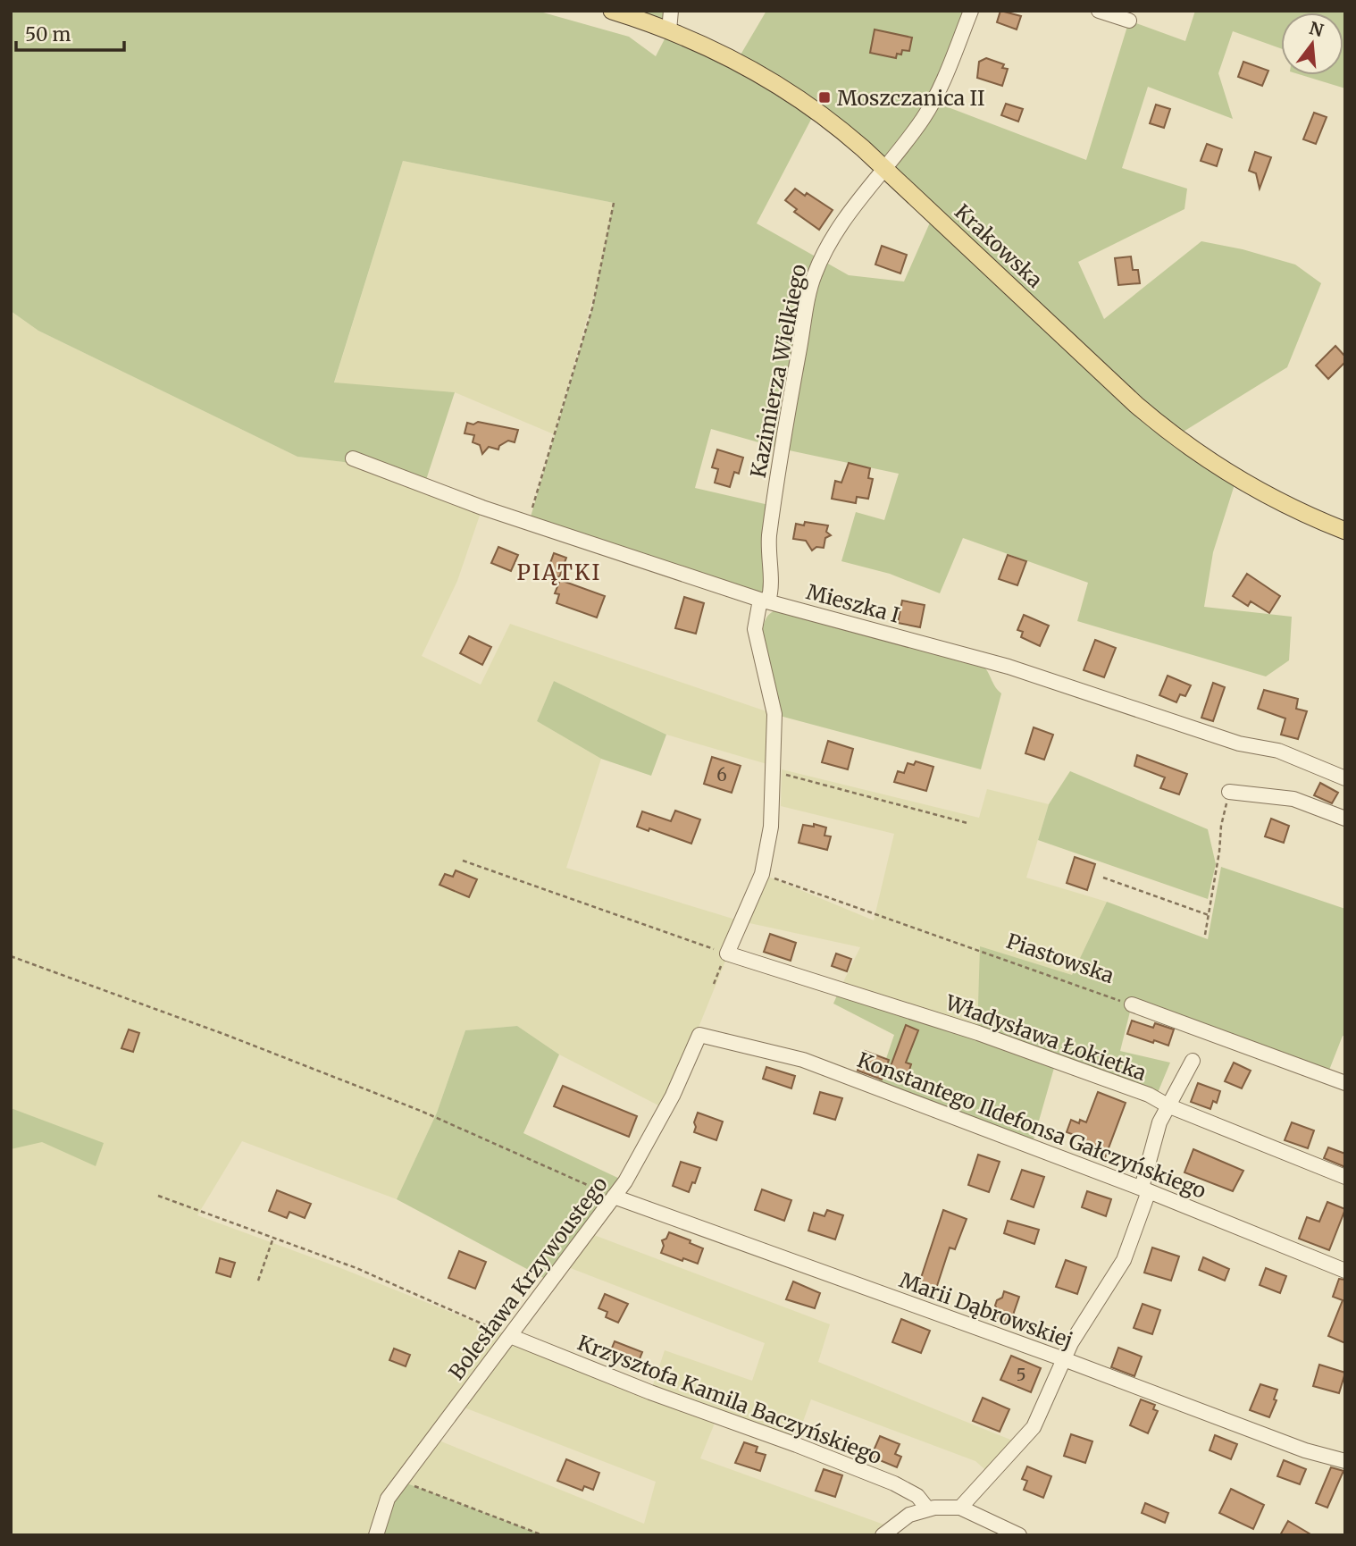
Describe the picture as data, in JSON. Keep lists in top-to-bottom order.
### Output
{
  "streets": {
    "main road": ["Krakowska"],
    "street": [
      "Kazimierza Wielkiego",
      "Mieszka I",
      "Piastowska",
      "Władysława Łokietka",
      "Konstantego Ildefonsa Gałczyńskiego",
      "Bolesława Krzywoustego",
      "Marii Dąbrowskiej",
      "Krzysztofa Kamila Baczyńskiego"
    ]
  },
  "crossings": [
    ["Krakowska", "Kazimierza Wielkiego"],
    ["Kazimierza Wielkiego", "Mieszka I"],
    ["Konstantego Ildefonsa Gałczyńskiego", "Bolesława Krzywoustego"],
    ["Bolesława Krzywoustego", "Marii Dąbrowskiej"],
    ["Bolesława Krzywoustego", "Krzysztofa Kamila Baczyńskiego"]
  ],
  "districts": ["PIĄTKI"],
  "places": {
    "transit": ["Moszczanica II"]
  },
  "house_numbers": ["6", "5"],
  "scale_bar": "50 m",
  "north": "top"
}
